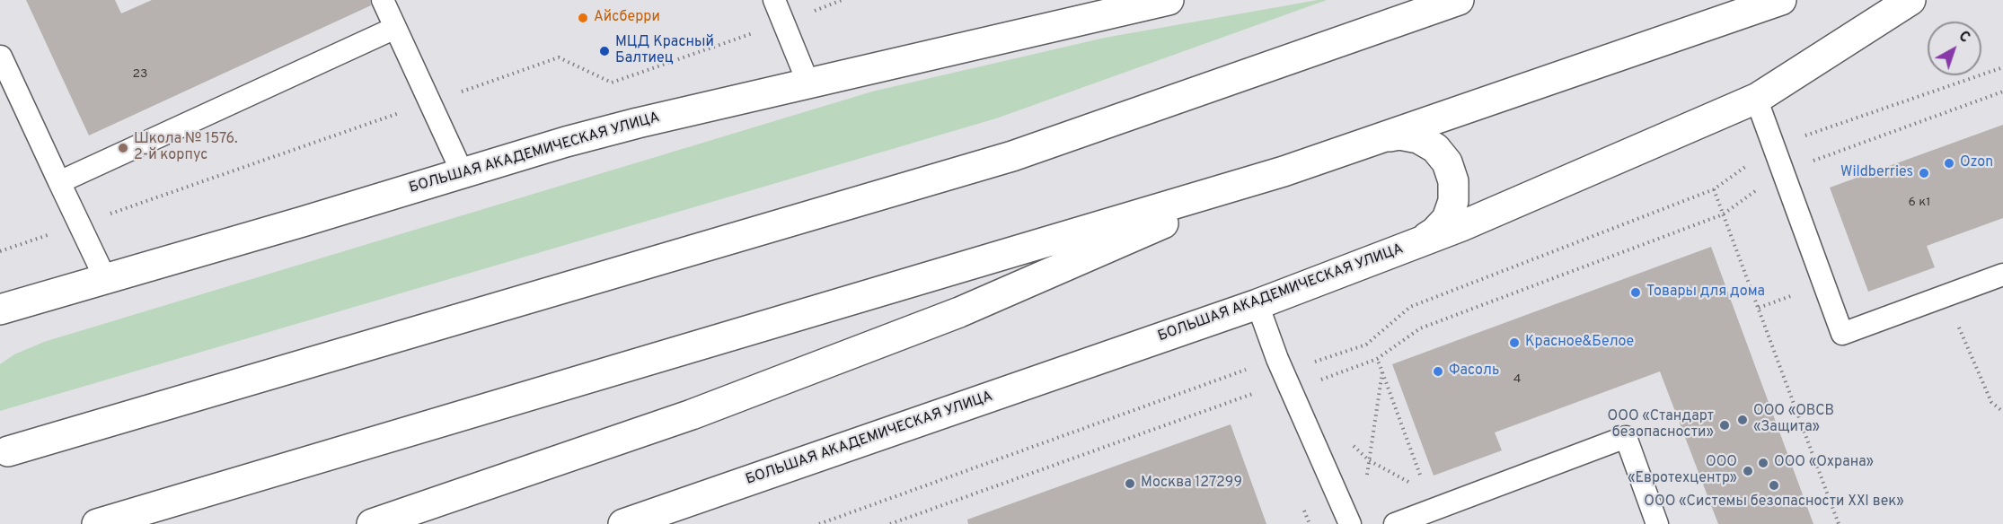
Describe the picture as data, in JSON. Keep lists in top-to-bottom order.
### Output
{
  "streets": {
    "main road": ["БОЛЬШАЯ АКАДЕМИЧЕСКАЯ УЛИЦА"]
  },
  "places": [
    "Айсберри",
    "МЦД Красный Балтиец",
    "Школа № 1576. 2-й корпус",
    "Ozon",
    "Wildberries",
    "Товары для дома",
    "Красное&Белое",
    "Фасоль",
    "ООО «ОВСВ «Защита»",
    "ООО «Стандарт безопасности»",
    "ООО «Охрана»",
    "ООО «Евротехцентр»",
    "Москва 127299",
    "ООО «Системы безопасности XXI век»"
  ],
  "house_numbers": ["23", "6 к1", "4"],
  "north": "top right"
}
